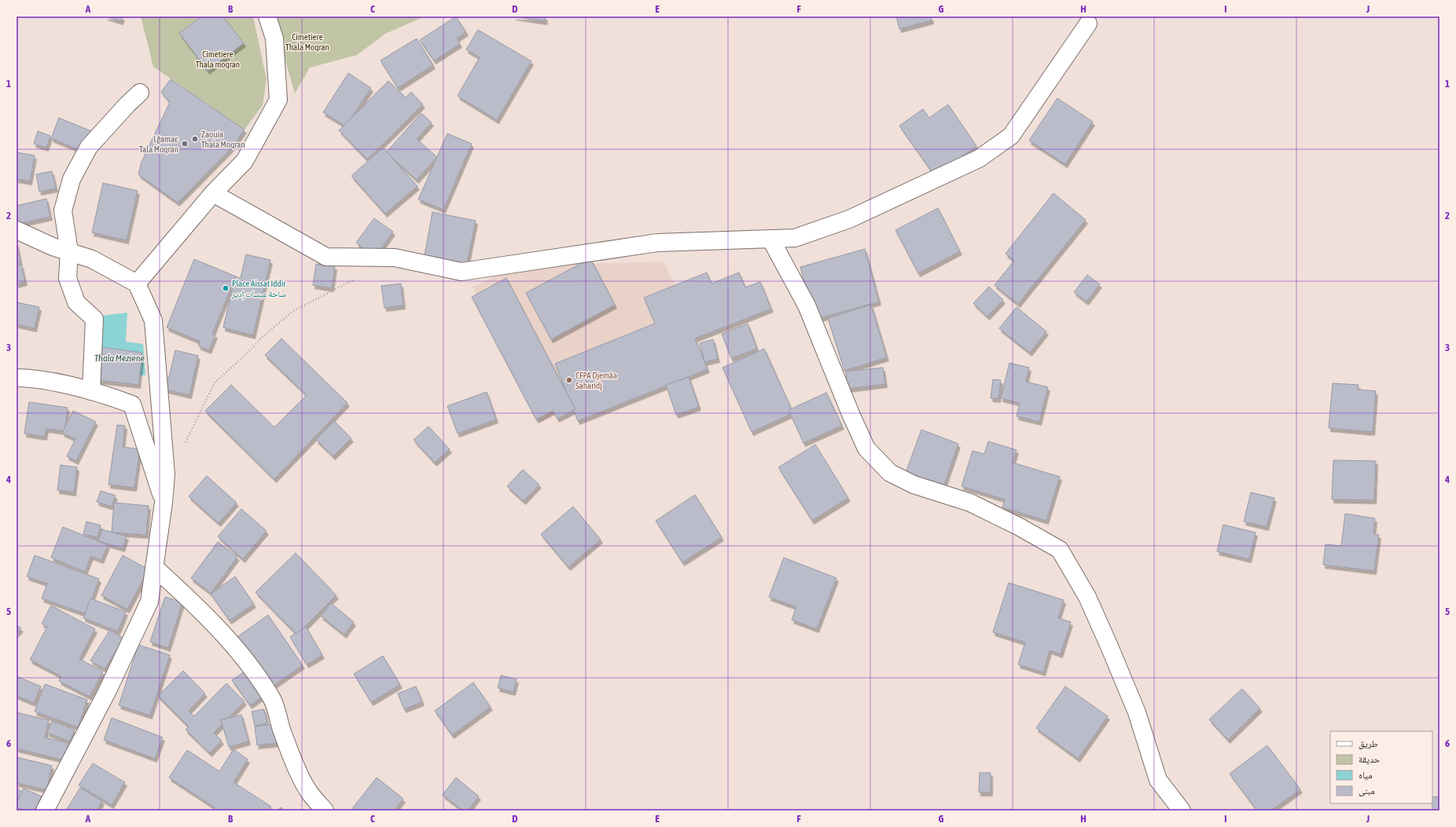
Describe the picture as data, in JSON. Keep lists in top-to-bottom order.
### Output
{
  "water": ["Thala Meziene"],
  "parks": ["Cimetiere Thala Moqran", "Cimetiere Thala moqran"],
  "places": [
    "Zaouia Thala Moqran",
    "Lǧamaε Tala Moqran",
    "Place Aissat Iddir ساحة عيسات إدير",
    "CFPA Djemâa Saharidj"
  ],
  "legend": [
    "طريق",
    "حديقة",
    "مياه",
    "مبنى"
  ],
  "grid": {
    "columns": [
      "A",
      "B",
      "C",
      "D",
      "E",
      "F",
      "G",
      "H",
      "I",
      "J"
    ],
    "rows": [
      "1",
      "2",
      "3",
      "4",
      "5",
      "6"
    ]
  }
}
